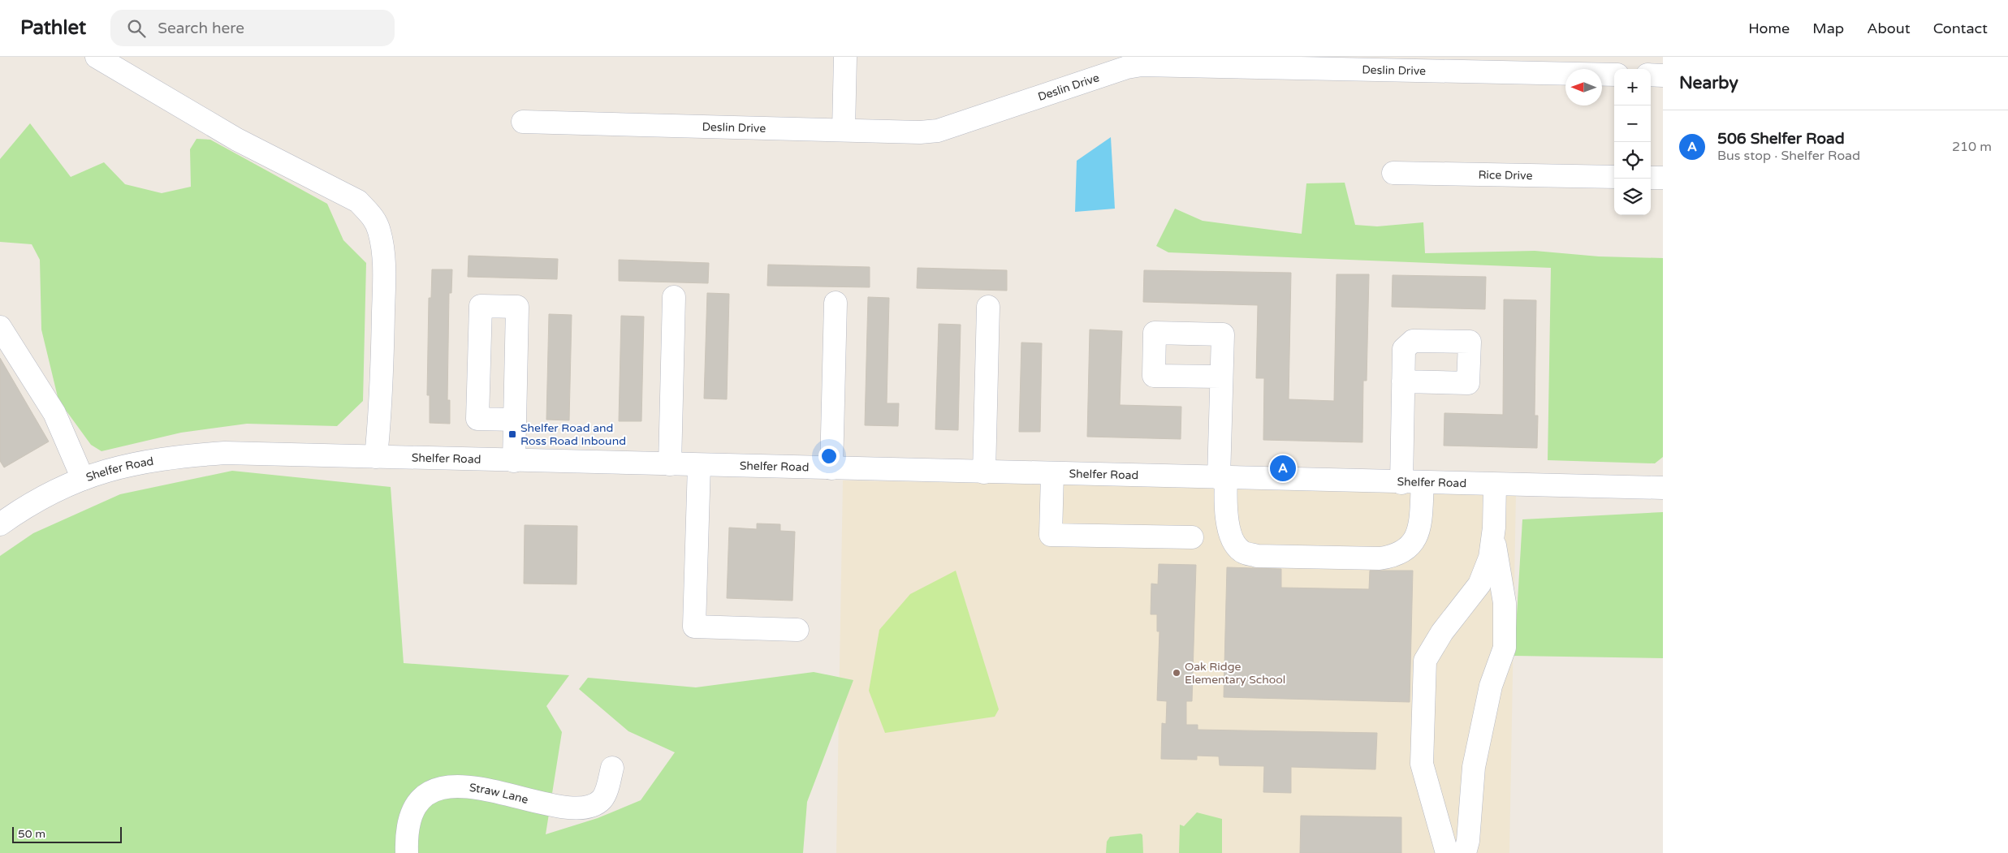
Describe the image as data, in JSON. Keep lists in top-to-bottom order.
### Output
{
  "streets": {
    "street": [
      "Deslin Drive",
      "Rice Drive",
      "Shelfer Road",
      "Straw Lane"
    ]
  },
  "places": {
    "transit": ["Shelfer Road and Ross Road Inbound"],
    "other": ["Oak Ridge Elementary School"]
  },
  "scale_bar": "50 m",
  "north": "left",
  "page": {
    "header": "Pathlet",
    "search": "Search here",
    "nav": [
      "Home",
      "Map",
      "About",
      "Contact"
    ],
    "heading": "Nearby",
    "map_buttons": ["+", "−"],
    "list": [
      {
        "mark": "A",
        "name": "506 Shelfer Road",
        "note": "Bus stop · Shelfer Road",
        "value": "210 m"
      }
    ],
    "pins": "A",
    "scale": "50 m"
  }
}
